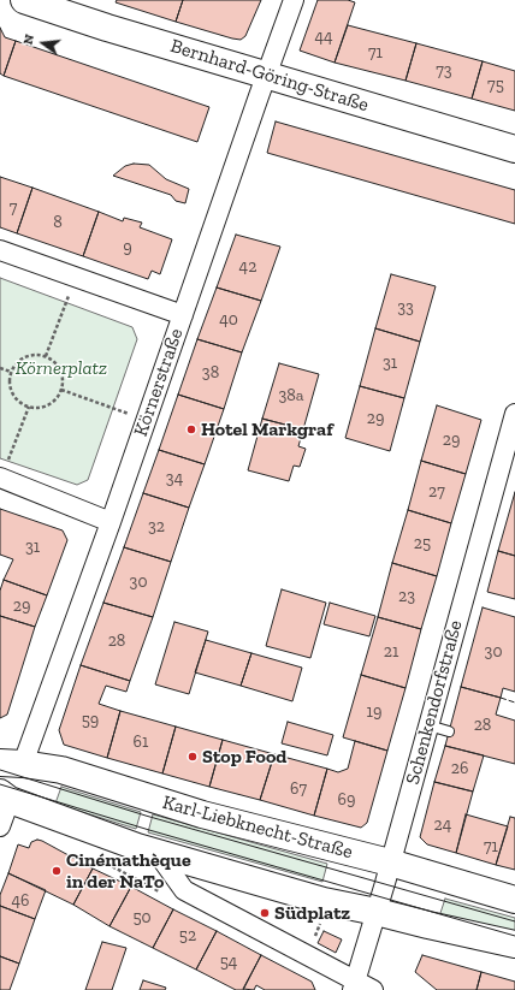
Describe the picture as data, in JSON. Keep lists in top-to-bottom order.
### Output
{
  "streets": {
    "main road": ["Bernhard-Göring-Straße", "Karl-Liebknecht-Straße"],
    "street": ["Körnerstraße", "Schenkendorfstraße"]
  },
  "crossings": [
    ["Bernhard-Göring-Straße", "Körnerstraße"],
    ["Körnerstraße", "Karl-Liebknecht-Straße"],
    ["Schenkendorfstraße", "Karl-Liebknecht-Straße"]
  ],
  "parks": ["Körnerplatz"],
  "places": [
    "Hotel Markgraf",
    "Stop Food",
    "Cinémathèque in der NaTo",
    "Südplatz"
  ],
  "house_numbers": [
    "44",
    "71",
    "73",
    "75",
    "7",
    "8",
    "9",
    "42",
    "33",
    "40",
    "31",
    "38",
    "38a",
    "29",
    "29",
    "34",
    "27",
    "32",
    "25",
    "31",
    "30",
    "23",
    "29",
    "28",
    "21",
    "30",
    "19",
    "59",
    "28",
    "61",
    "26",
    "67",
    "69",
    "24",
    "71",
    "46",
    "50",
    "52",
    "54"
  ],
  "north": "left"
}
